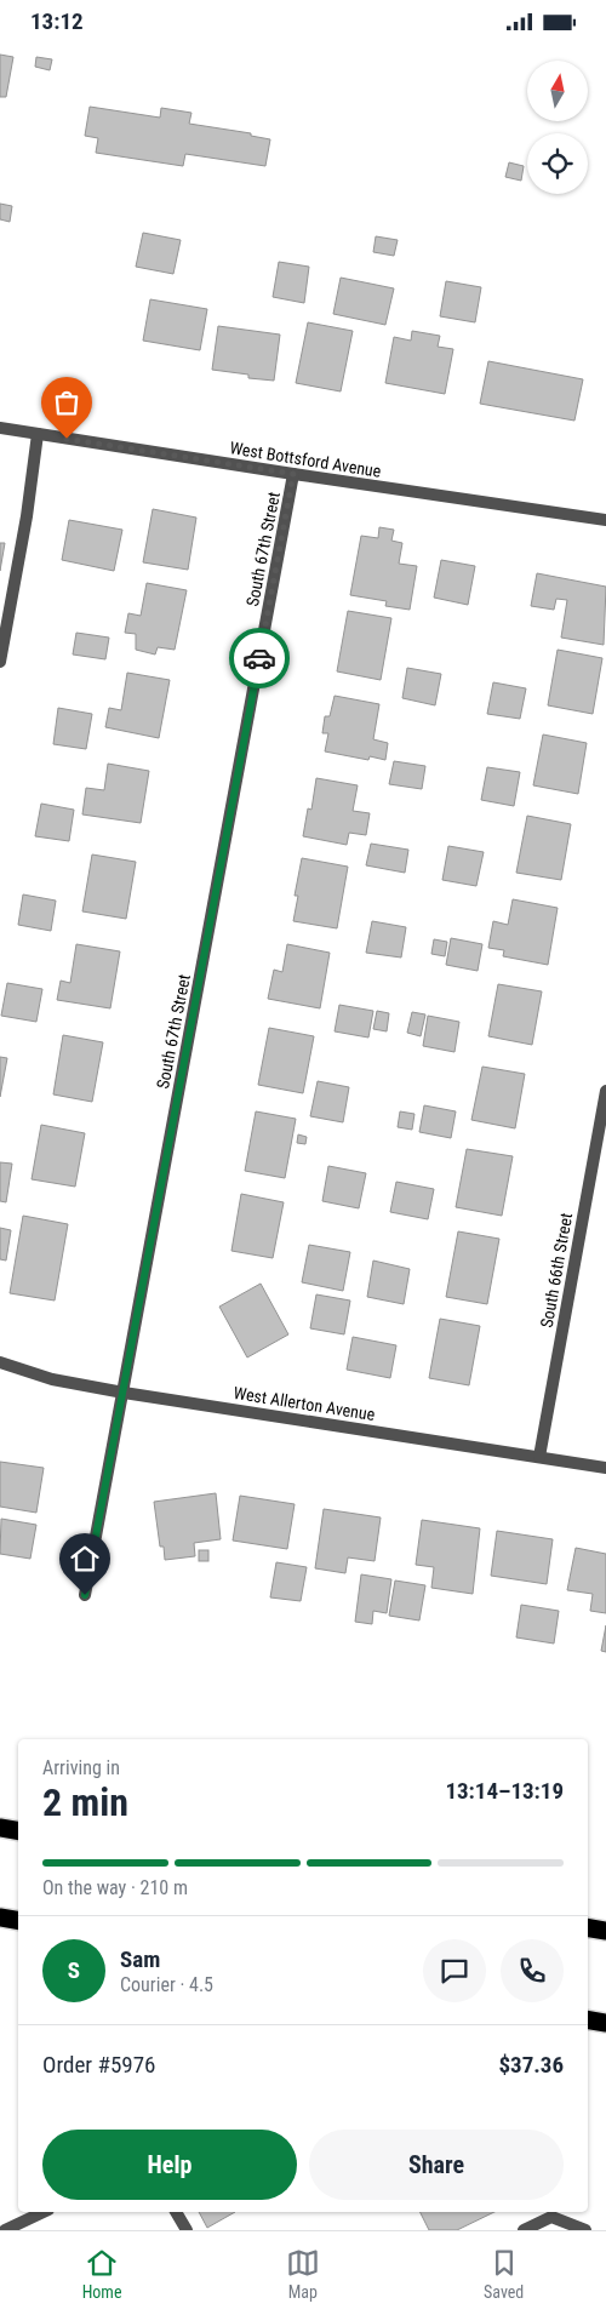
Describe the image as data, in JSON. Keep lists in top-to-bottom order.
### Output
{
  "streets": {
    "street": [
      "West Bottsford Avenue",
      "South 67th Street",
      "South 66th Street",
      "West Allerton Avenue"
    ]
  },
  "crossings": [
    ["West Bottsford Avenue", "South 67th Street"],
    ["South 67th Street", "West Allerton Avenue"],
    ["South 66th Street", "West Allerton Avenue"]
  ],
  "north": "top",
  "page": {
    "status": "13:12",
    "heading": ["2 min", "Arriving in", "13:14–13:19"],
    "panel": [
      "Sam",
      "Courier · 4.5",
      "Order #5976",
      "$37.36"
    ],
    "bar": "On the way · 210 m",
    "round": "S",
    "buttons": ["Help", "Share"],
    "tabs": ["Home", "Map", "Saved"]
  }
}
